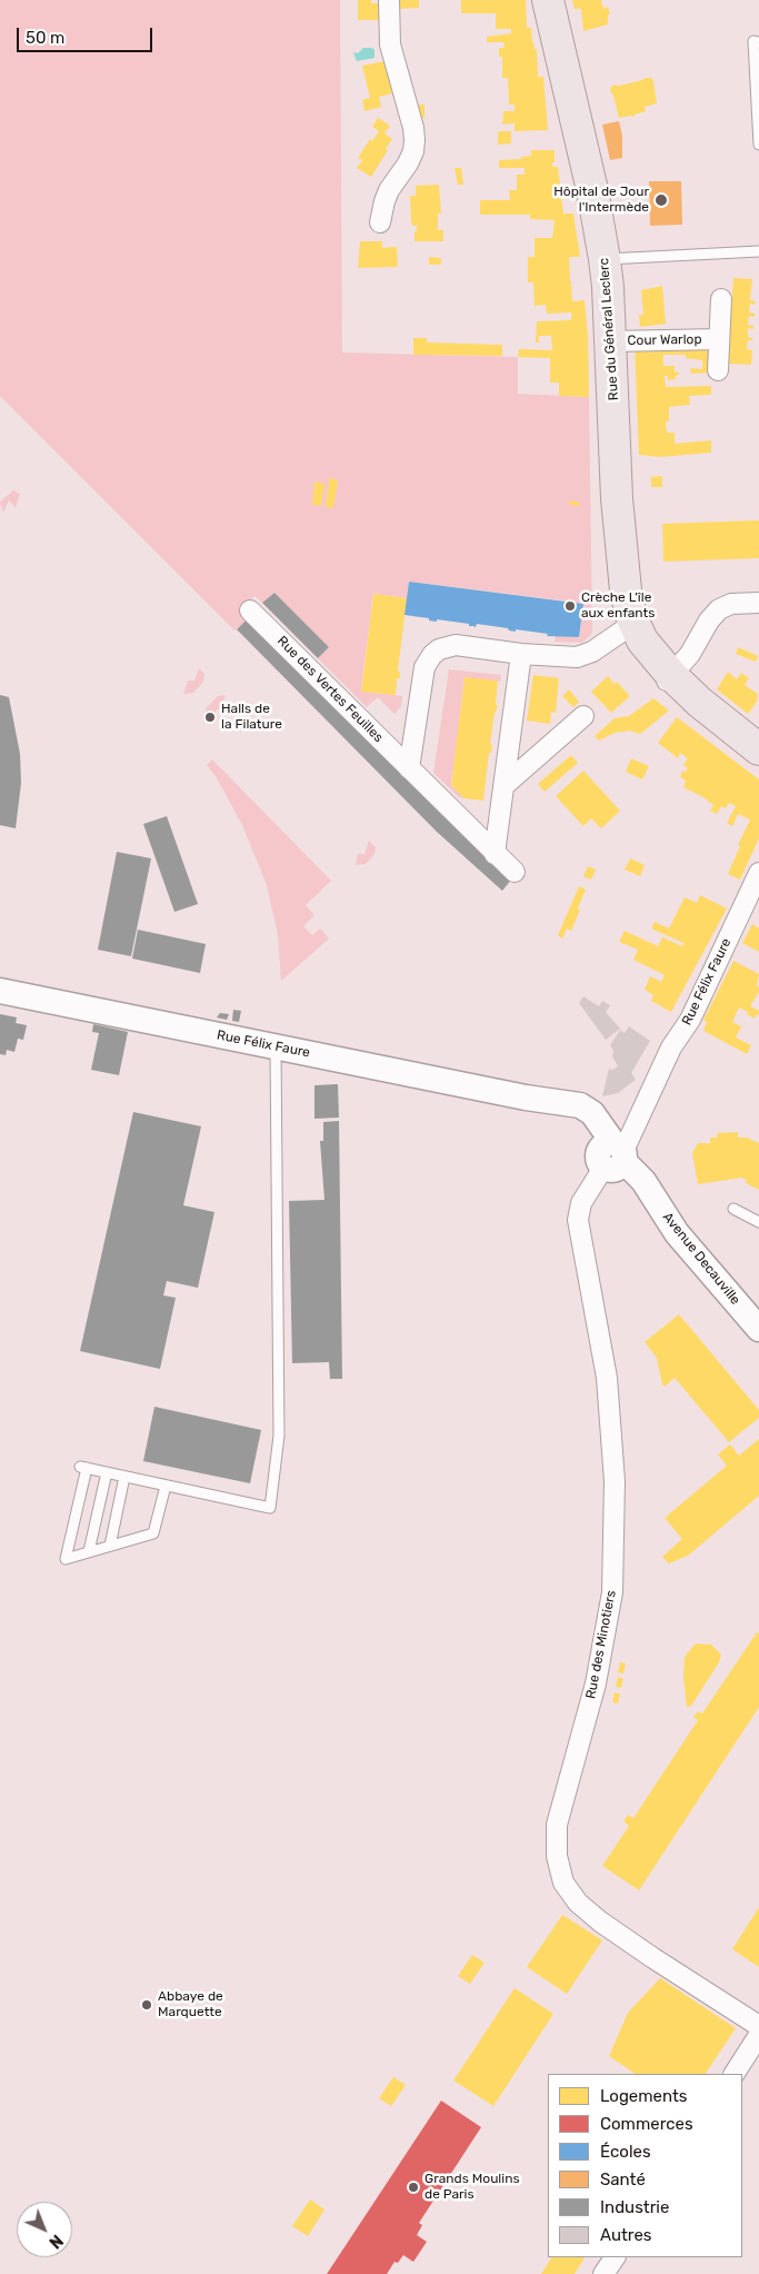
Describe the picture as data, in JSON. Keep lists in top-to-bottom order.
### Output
{
  "streets": {
    "main road": ["Rue du Général Leclerc"],
    "street": [
      "Cour Warlop",
      "Rue des Vertes Feuilles",
      "Rue Félix Faure",
      "Avenue Decauville",
      "Rue des Minotiers"
    ]
  },
  "crossings": [
    ["Rue du Général Leclerc", "Cour Warlop"],
    ["Rue Félix Faure", "Avenue Decauville"],
    ["Rue Félix Faure", "Rue des Minotiers"],
    ["Avenue Decauville", "Rue des Minotiers"]
  ],
  "places": [
    "Hôpital de Jour l'Intermède",
    "Crèche L'île aux enfants",
    "Halls de la Filature",
    "Abbaye de Marquette",
    "Grands Moulins de Paris"
  ],
  "legend": [
    "Logements",
    "Commerces",
    "Écoles",
    "Santé",
    "Industrie",
    "Autres"
  ],
  "scale_bar": "50 m",
  "north": "bottom right"
}
